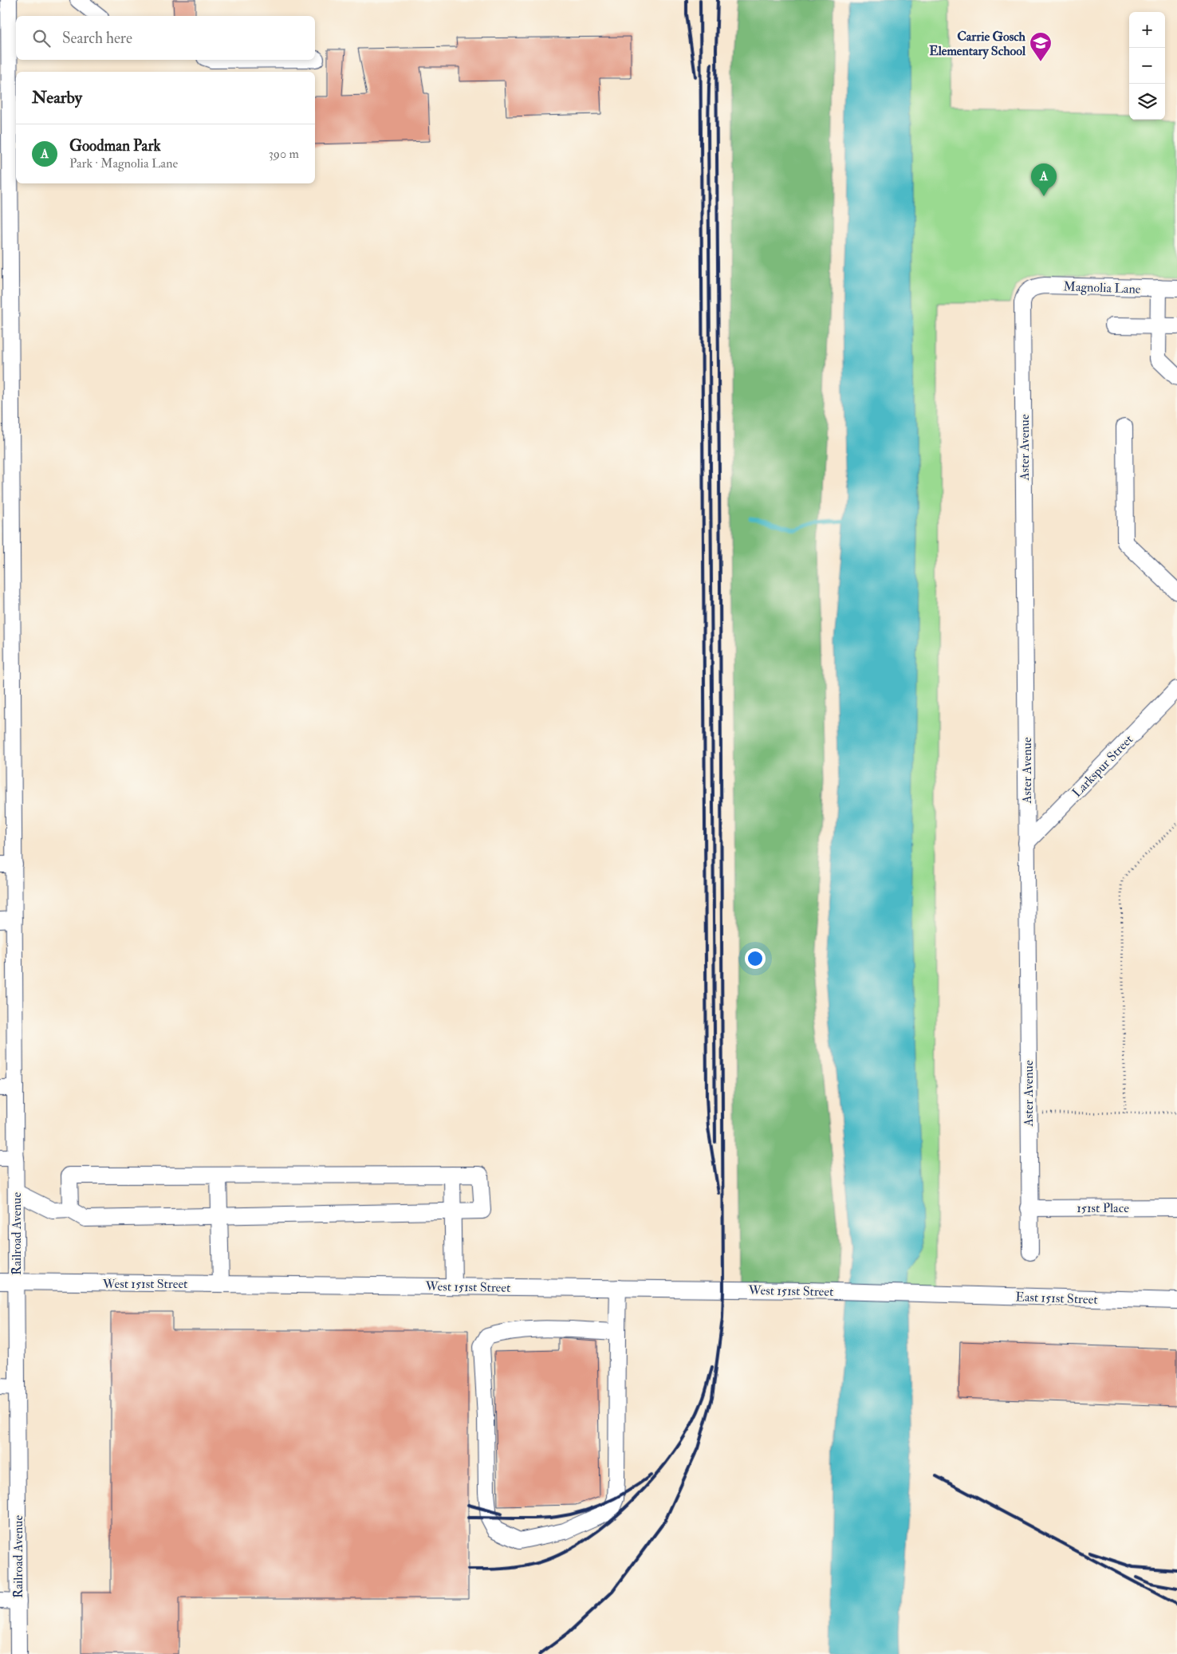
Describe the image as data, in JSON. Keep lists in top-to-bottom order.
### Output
{
  "streets": {
    "street": [
      "Magnolia Lane",
      "Aster Avenue",
      "Larkspur Street",
      "151st Place",
      "Railroad Avenue",
      "West 151st Street",
      "East 151st Street"
    ]
  },
  "crossings": [
    ["Magnolia Lane", "Aster Avenue"],
    ["Aster Avenue", "Larkspur Street"],
    ["Aster Avenue", "151st Place"],
    ["Railroad Avenue", "West 151st Street"],
    ["West 151st Street", "East 151st Street"]
  ],
  "places": {
    "school or university": ["Carrie Gosch Elementary School"]
  },
  "page": {
    "map_buttons": ["+", "−"],
    "search": "Search here",
    "heading": "Nearby",
    "list": [
      {
        "mark": "A",
        "name": "Goodman Park",
        "note": "Park · Magnolia Lane",
        "value": "390 m"
      }
    ],
    "pins": "A"
  }
}
